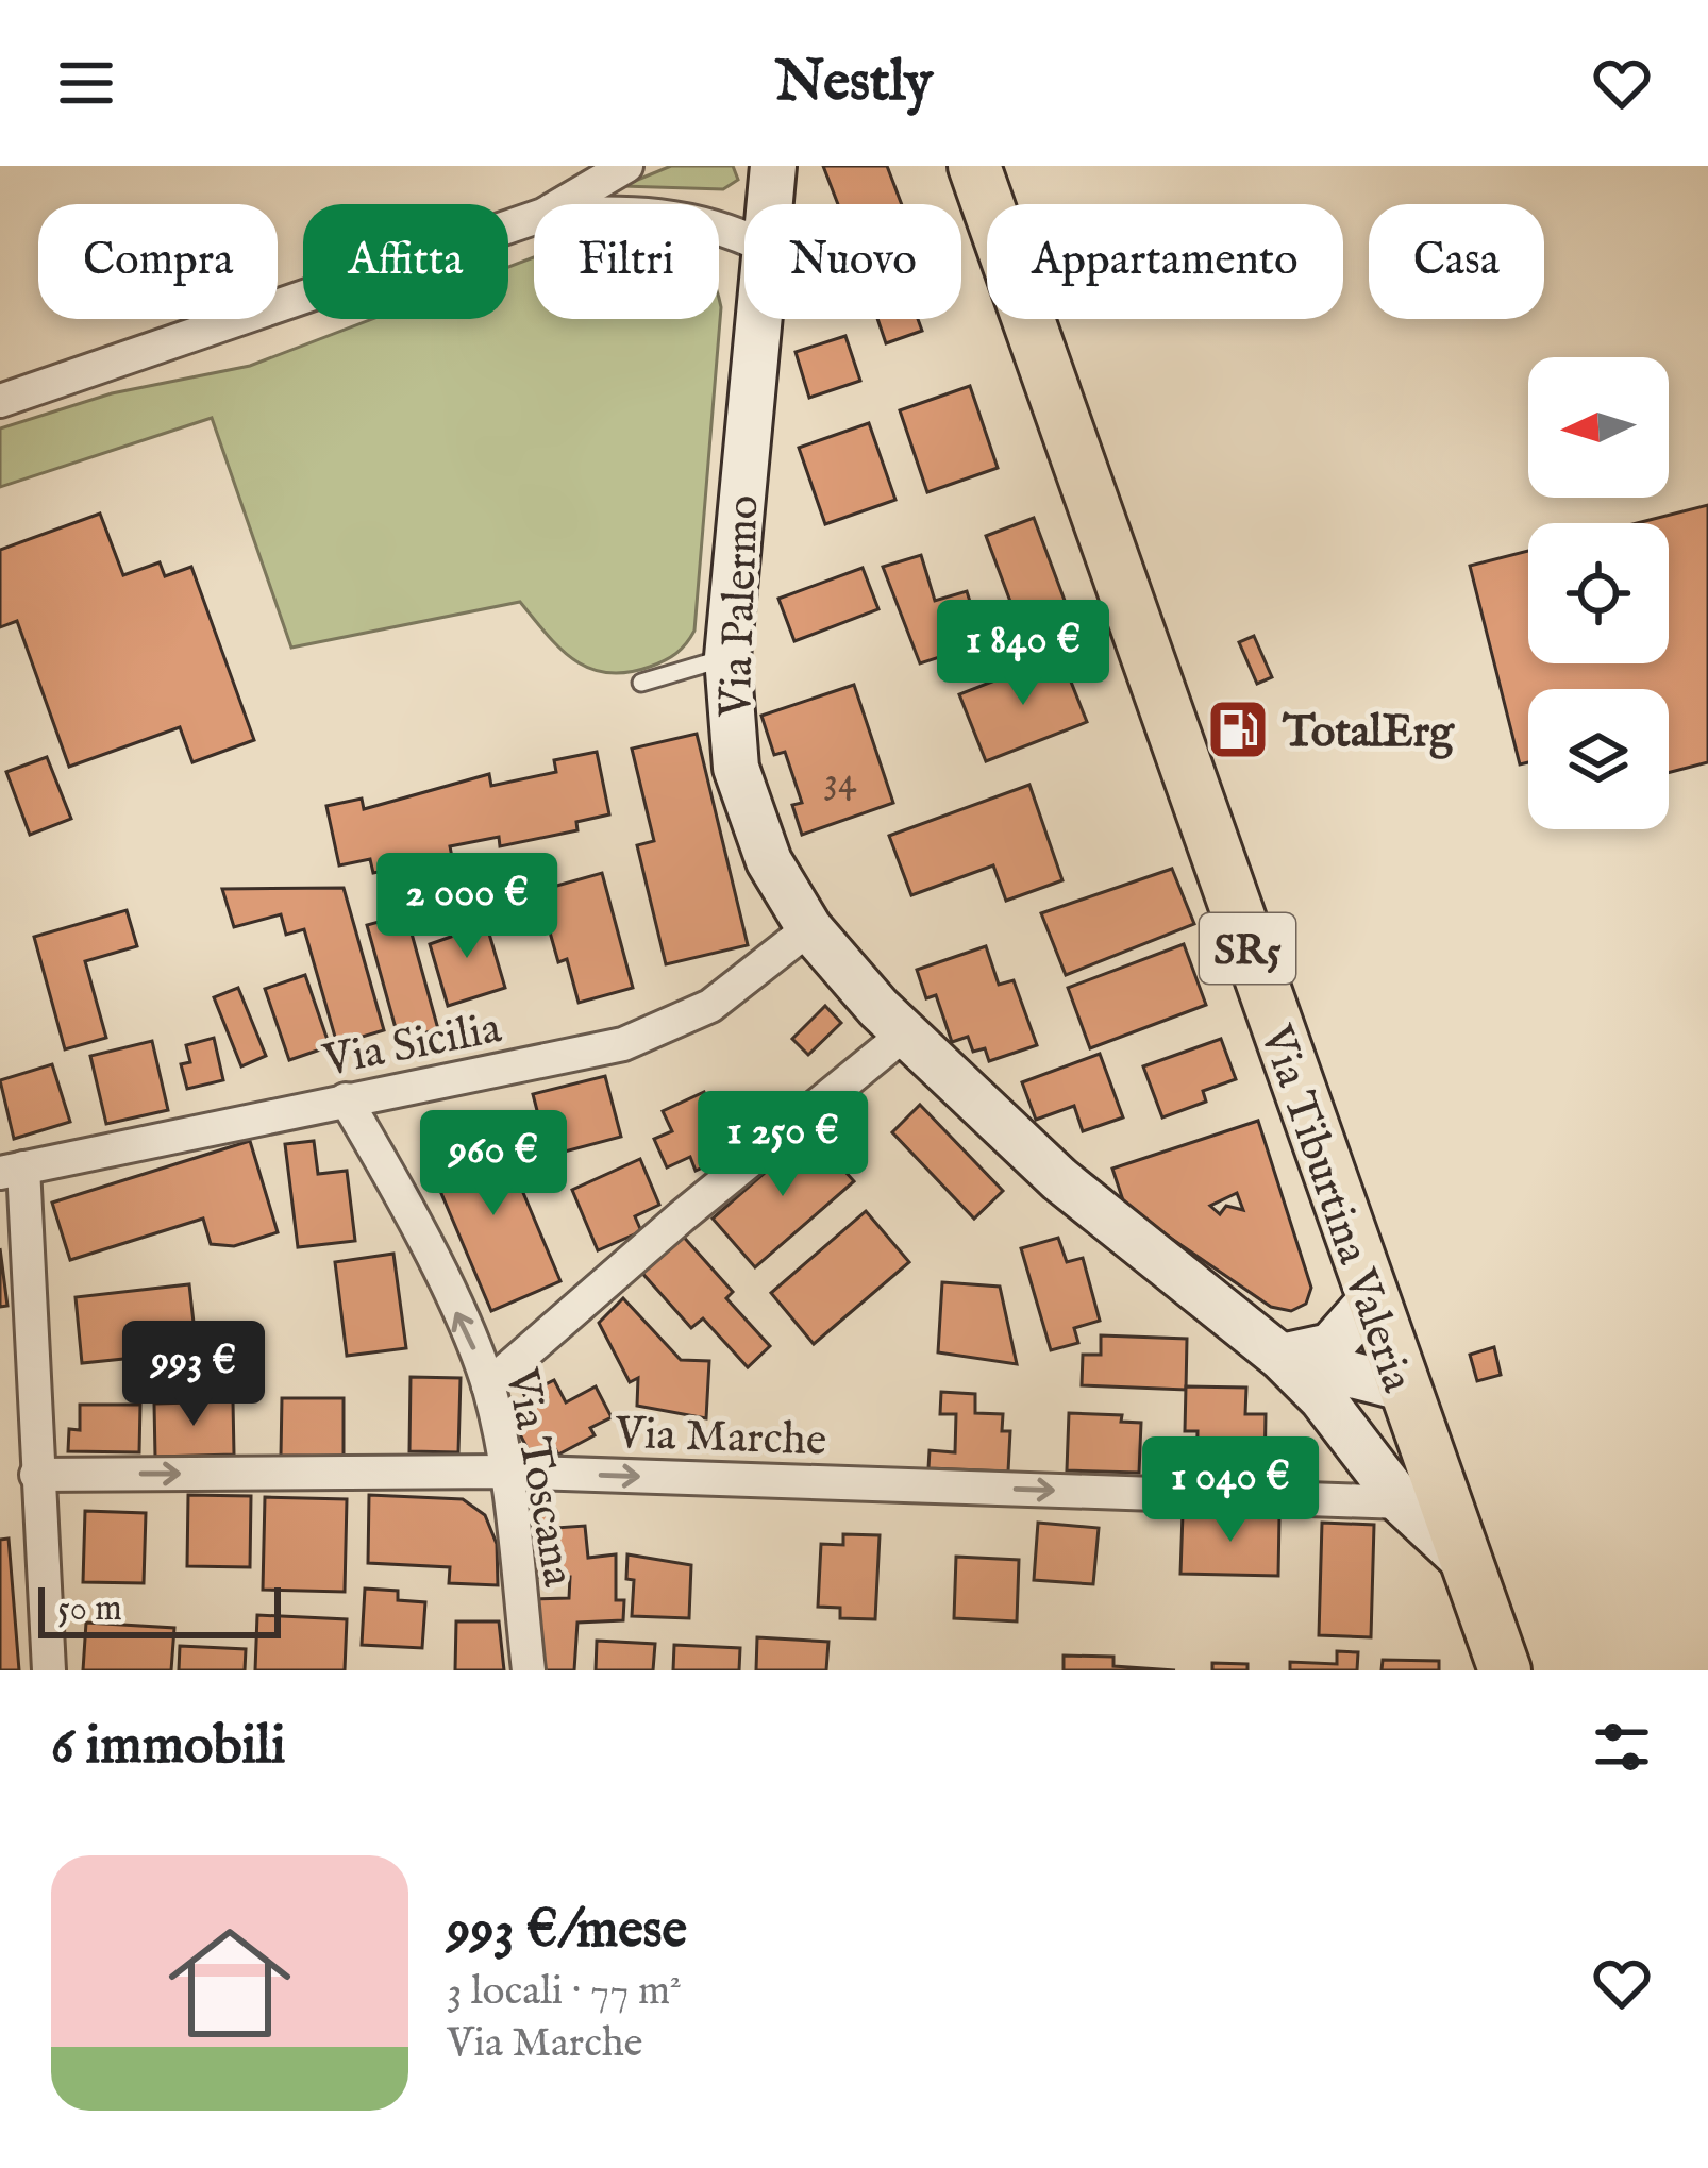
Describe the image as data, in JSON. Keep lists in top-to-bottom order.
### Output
{
  "streets": {
    "main road": ["SR5", "Via Tiburtina Valeria"],
    "street": [
      "Via Palermo",
      "Via Sicilia",
      "Via Marche",
      "Via Toscana"
    ]
  },
  "crossings": [
    ["Via Palermo", "Via Sicilia"],
    ["Via Palermo", "Via Tiburtina Valeria"],
    ["Via Palermo", "Via Marche"],
    ["Via Sicilia", "Via Toscana"],
    ["Via Marche", "Via Toscana"]
  ],
  "one_way": ["Via Marche", "Via Toscana"],
  "places": {
    "fuel station": ["TotalErg"]
  },
  "house_numbers": ["34"],
  "scale_bar": "50 m",
  "north": "left",
  "page": {
    "header": "Nestly",
    "chip": [
      "Compra",
      "Affitta",
      "Filtri",
      "Nuovo",
      "Appartamento",
      "Casa"
    ],
    "price": [
      "1 840 €",
      "2 000 €",
      "1 250 €",
      "960 €",
      "993 €",
      "1 040 €"
    ],
    "scale": "50 m",
    "heading": "6 immobili",
    "list": [
      {
        "name": "993 €/mese",
        "note": "3 locali · 77 m² · Via Marche"
      }
    ]
  }
}
